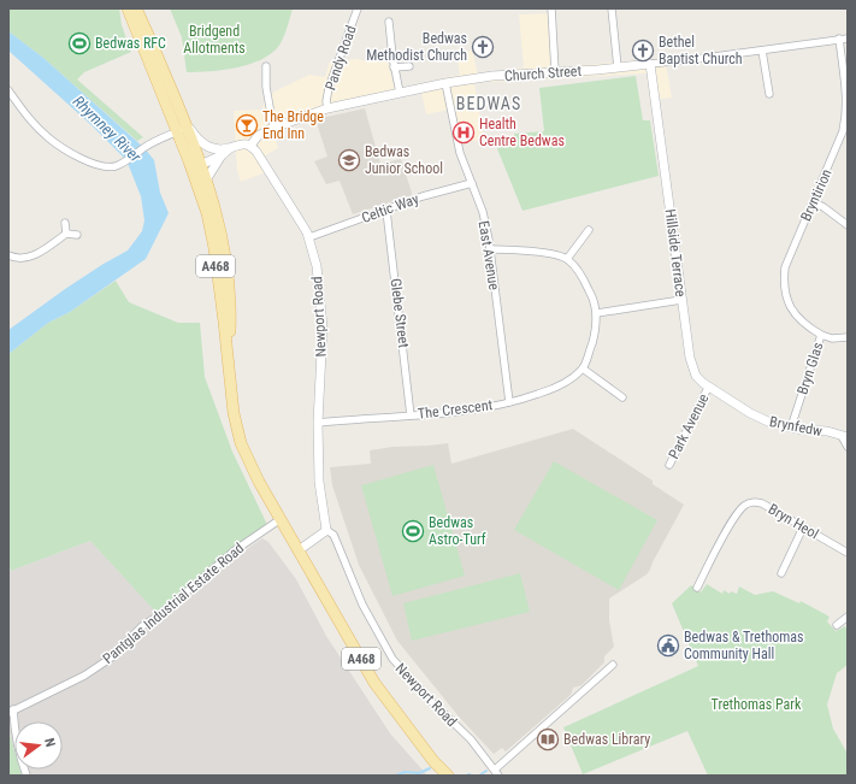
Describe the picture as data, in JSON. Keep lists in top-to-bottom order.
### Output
{
  "streets": {
    "main road": ["A468", "Newport Road"],
    "street": [
      "Pandy Road",
      "Church Street",
      "Bryntirion",
      "Celtic Way",
      "Hillside Terrace",
      "East Avenue",
      "Glebe Street",
      "Bryn Glas",
      "The Crescent",
      "Park Avenue",
      "Brynfedw",
      "Bryn Heol",
      "Pantglas Industrial Estate Road"
    ]
  },
  "crossings": [
    ["Pandy Road", "Church Street"],
    ["Church Street", "Bryntirion"],
    ["Church Street", "Hillside Terrace"],
    ["Church Street", "East Avenue"],
    ["Church Street", "Newport Road"],
    ["Bryntirion", "Bryn Glas"],
    ["Celtic Way", "East Avenue"],
    ["Celtic Way", "Glebe Street"],
    ["Celtic Way", "Newport Road"],
    ["Hillside Terrace", "Park Avenue"],
    ["Hillside Terrace", "Brynfedw"],
    ["East Avenue", "The Crescent"],
    ["Glebe Street", "The Crescent"],
    ["Newport Road", "The Crescent"],
    ["Newport Road", "Pantglas Industrial Estate Road"],
    ["Bryn Glas", "Brynfedw"]
  ],
  "districts": ["BEDWAS"],
  "water": ["Rhymney River"],
  "parks": ["Bridgend Allotments", "Trethomas Park"],
  "places": {
    "sports": ["Bedwas RFC", "Bedwas Astro-Turf"],
    "church": ["Bedwas Methodist Church", "Bethel Baptist Church"],
    "bar": ["The Bridge End Inn"],
    "hospital": ["Health Centre Bedwas"],
    "school or university": ["Bedwas Junior School"],
    "public building": ["Bedwas & Trethomas Community Hall"],
    "library": ["Bedwas Library"]
  },
  "north": "right"
}
